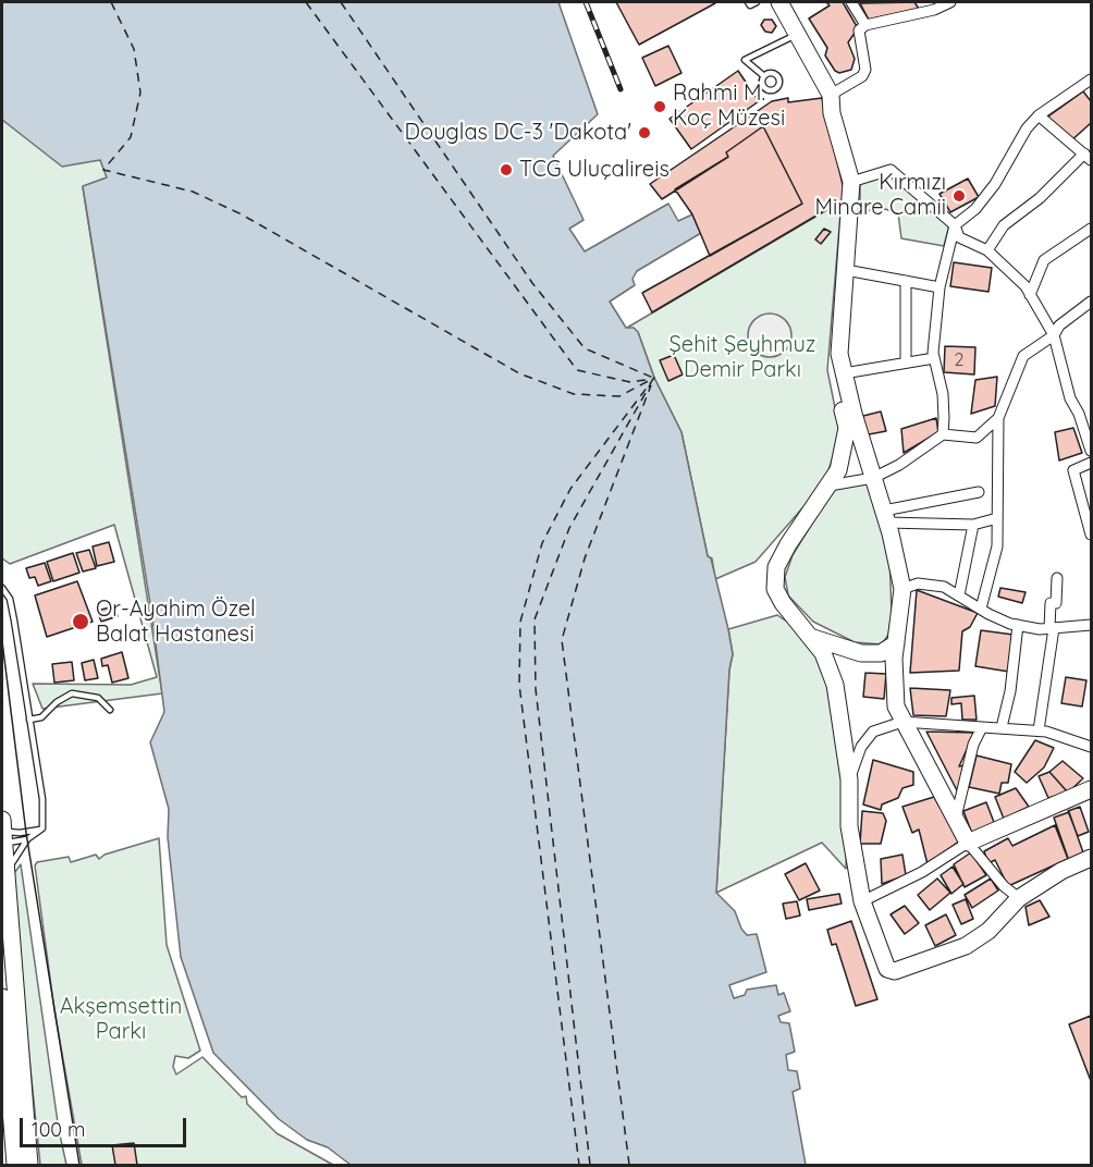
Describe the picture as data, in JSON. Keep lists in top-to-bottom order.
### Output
{
  "parks": ["Şehit Şeyhmuz Demir Parkı", "Akşemsettin Parkı"],
  "places": [
    "Rahmi M. Koç Müzesi",
    "Douglas DC-3 'Dakota'",
    "TCG Uluçalireis",
    "Kırmızı Minare Camii",
    "Or-Ayahim Özel Balat Hastanesi"
  ],
  "house_numbers": ["2"],
  "scale_bar": "100 m"
}
